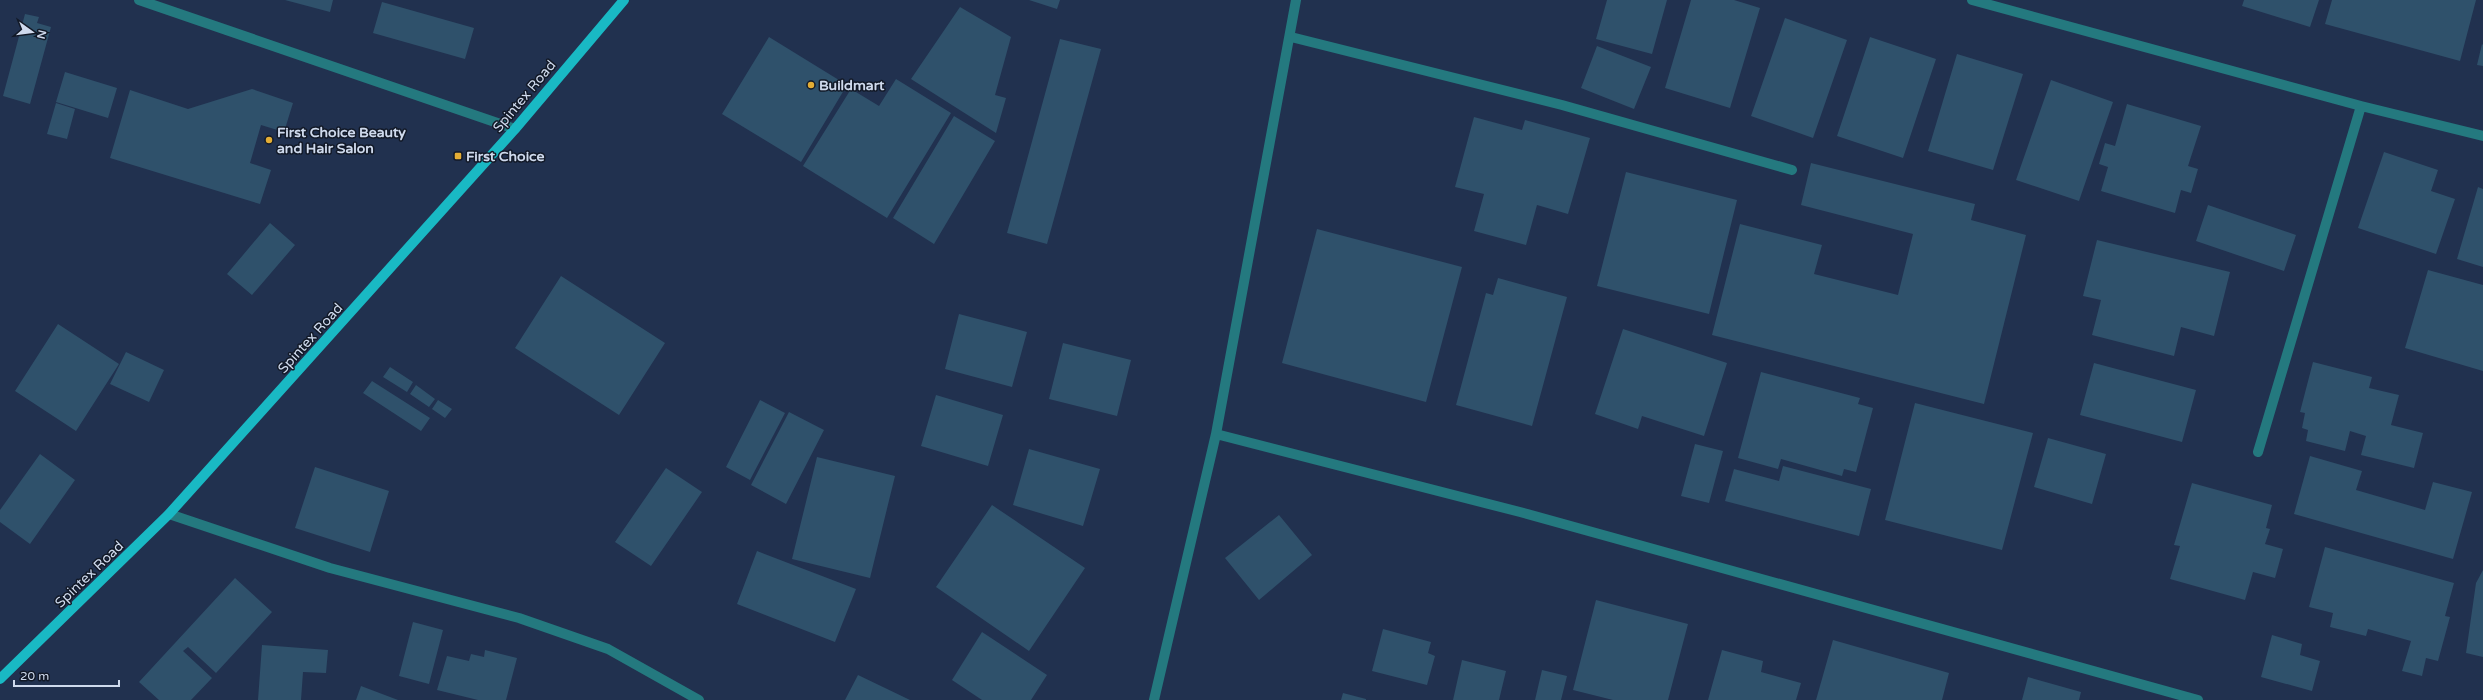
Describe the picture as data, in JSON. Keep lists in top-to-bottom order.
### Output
{
  "streets": {
    "main road": ["Spintex Road"]
  },
  "places": {
    "other": ["Buildmart", "First Choice Beauty and Hair Salon"],
    "transit": ["First Choice"]
  },
  "scale_bar": "20 m",
  "north": "right"
}
